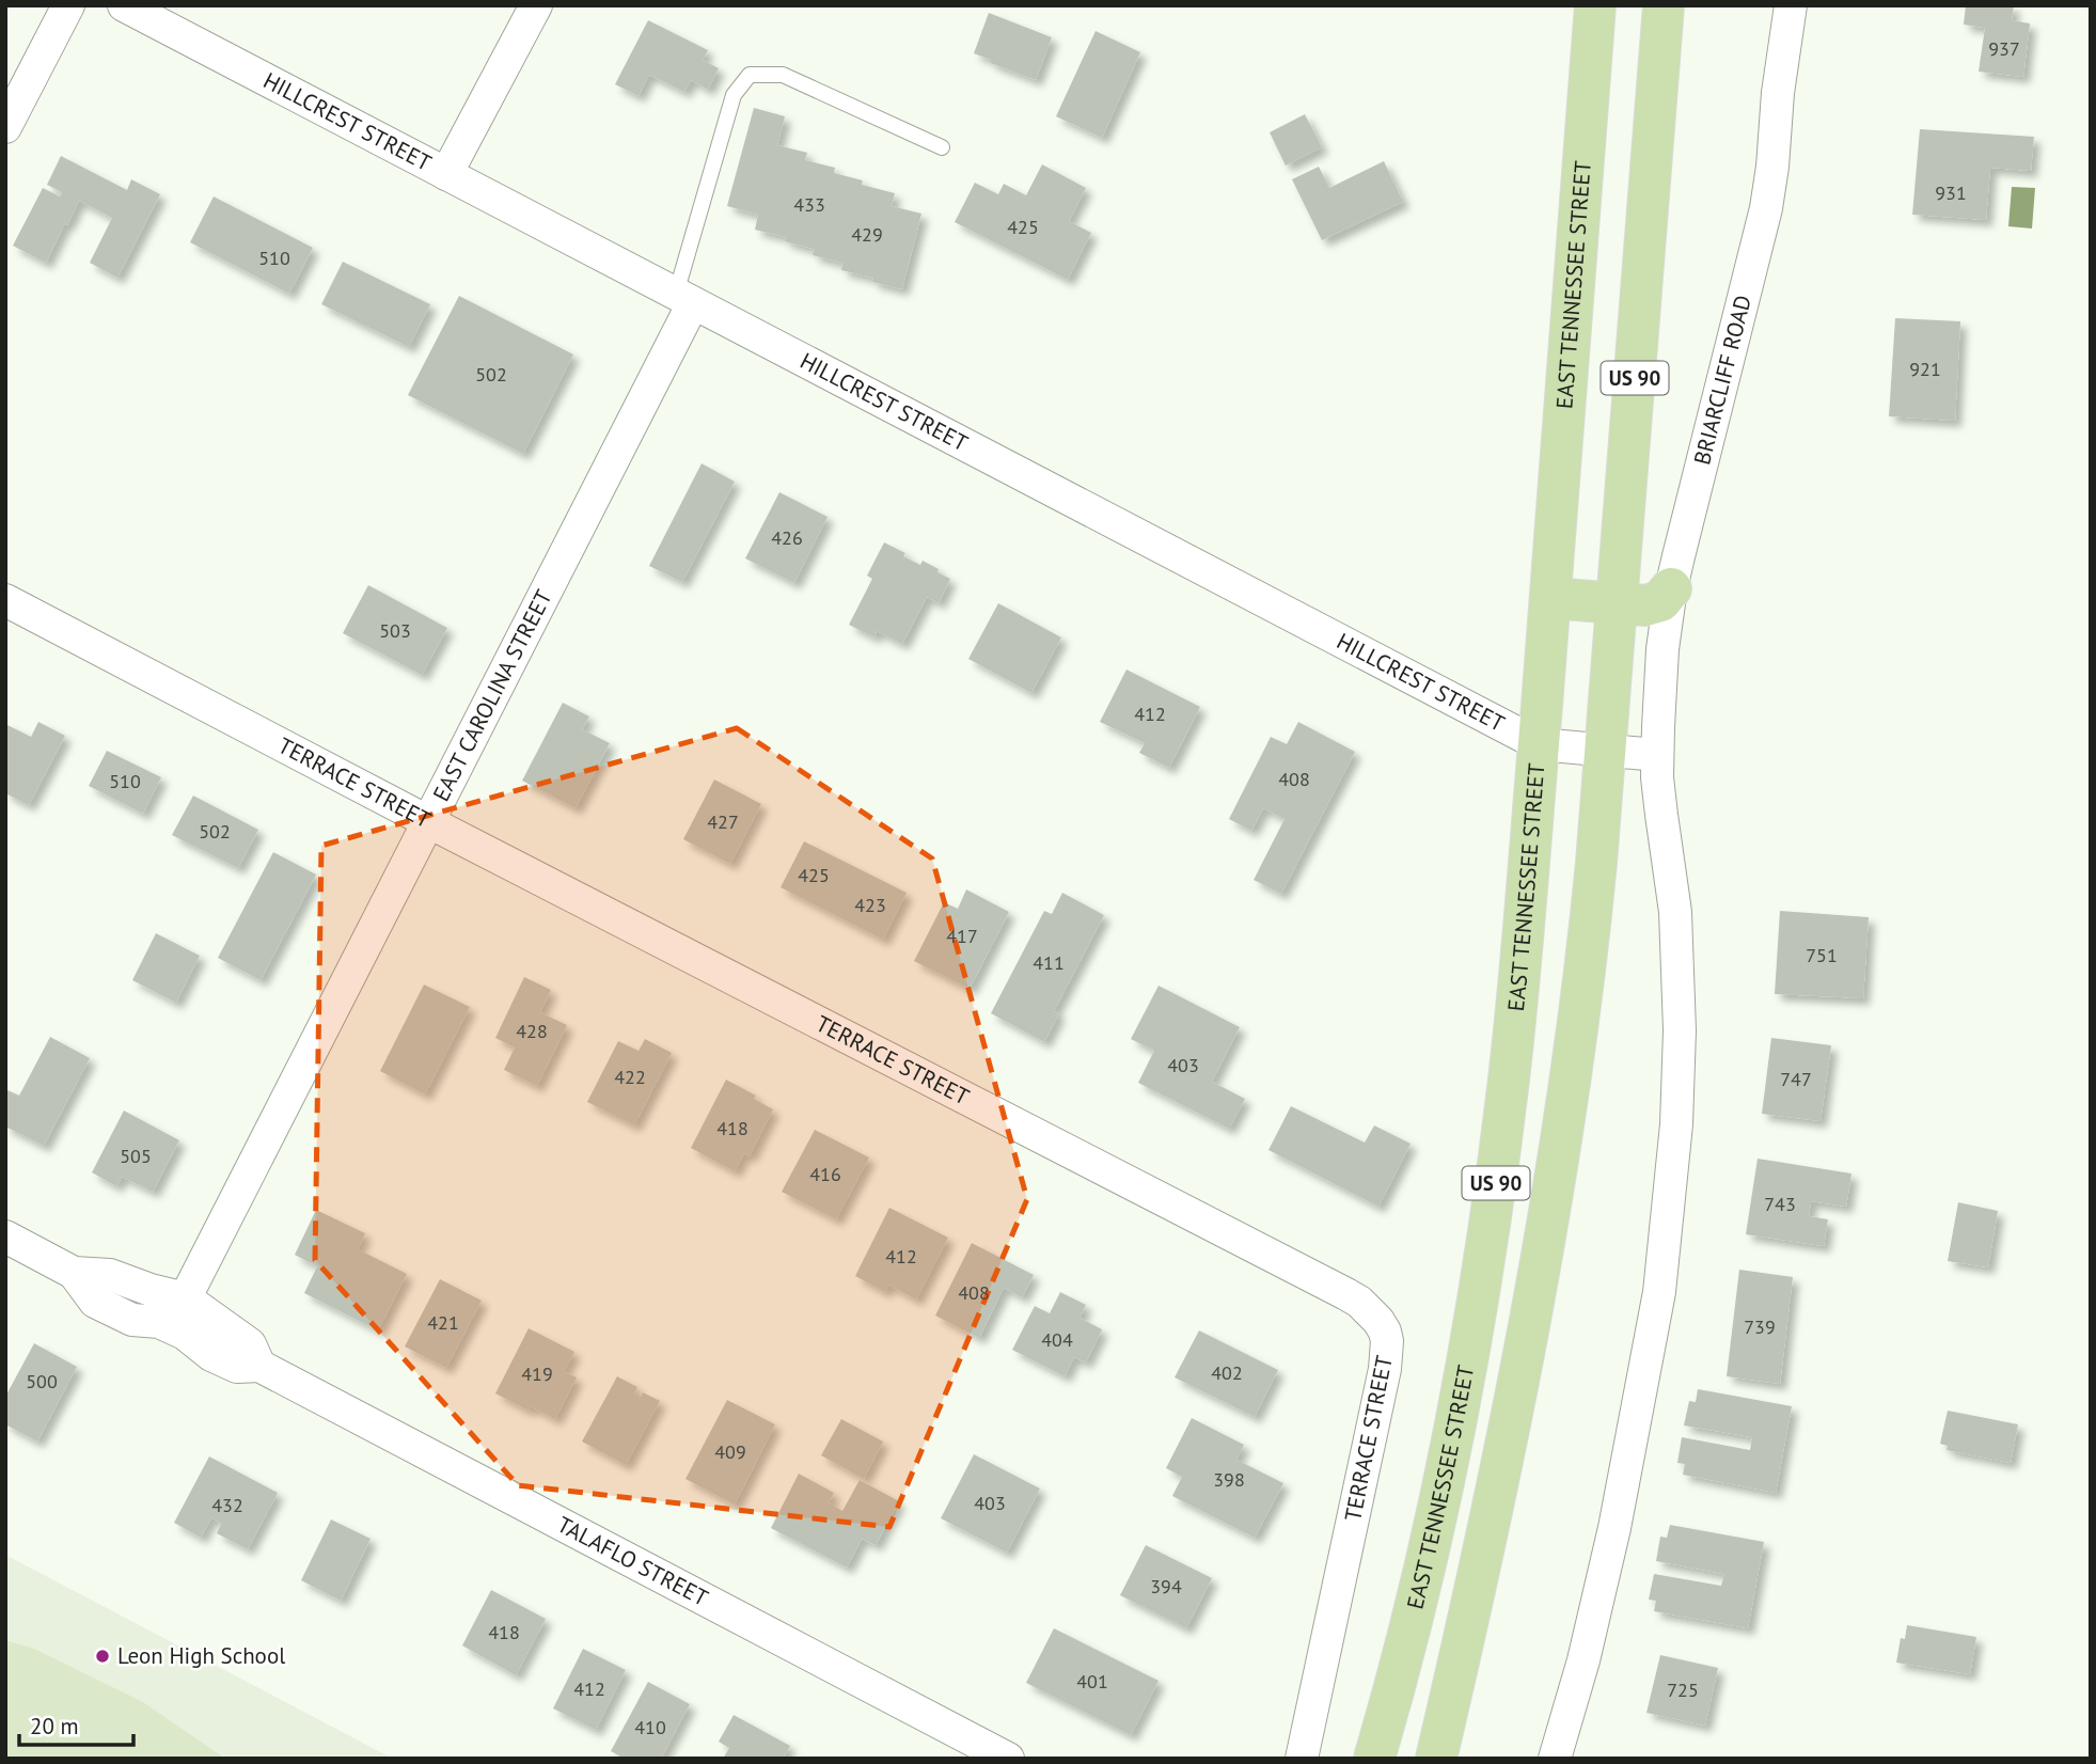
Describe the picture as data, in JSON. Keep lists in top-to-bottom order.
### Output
{
  "streets": {
    "main road": ["EAST TENNESSEE STREET", "US 90"],
    "street": [
      "HILLCREST STREET",
      "BRIARCLIFF ROAD",
      "EAST CAROLINA STREET",
      "TERRACE STREET",
      "TALAFLO STREET"
    ]
  },
  "crossings": [
    ["HILLCREST STREET", "EAST TENNESSEE STREET"],
    ["HILLCREST STREET", "US 90"],
    ["HILLCREST STREET", "BRIARCLIFF ROAD"],
    ["HILLCREST STREET", "EAST CAROLINA STREET"],
    ["EAST CAROLINA STREET", "TERRACE STREET"],
    ["EAST CAROLINA STREET", "TALAFLO STREET"]
  ],
  "places": ["Leon High School"],
  "house_numbers": [
    "937",
    "931",
    "433",
    "425",
    "429",
    "510",
    "921",
    "502",
    "426",
    "503",
    "412",
    "408",
    "510",
    "427",
    "502",
    "425",
    "423",
    "417",
    "751",
    "411",
    "428",
    "403",
    "422",
    "747",
    "418",
    "505",
    "416",
    "743",
    "412",
    "408",
    "421",
    "739",
    "404",
    "402",
    "419",
    "500",
    "409",
    "398",
    "403",
    "432",
    "394",
    "418",
    "401",
    "412",
    "725",
    "410"
  ],
  "scale_bar": "20 m"
}
